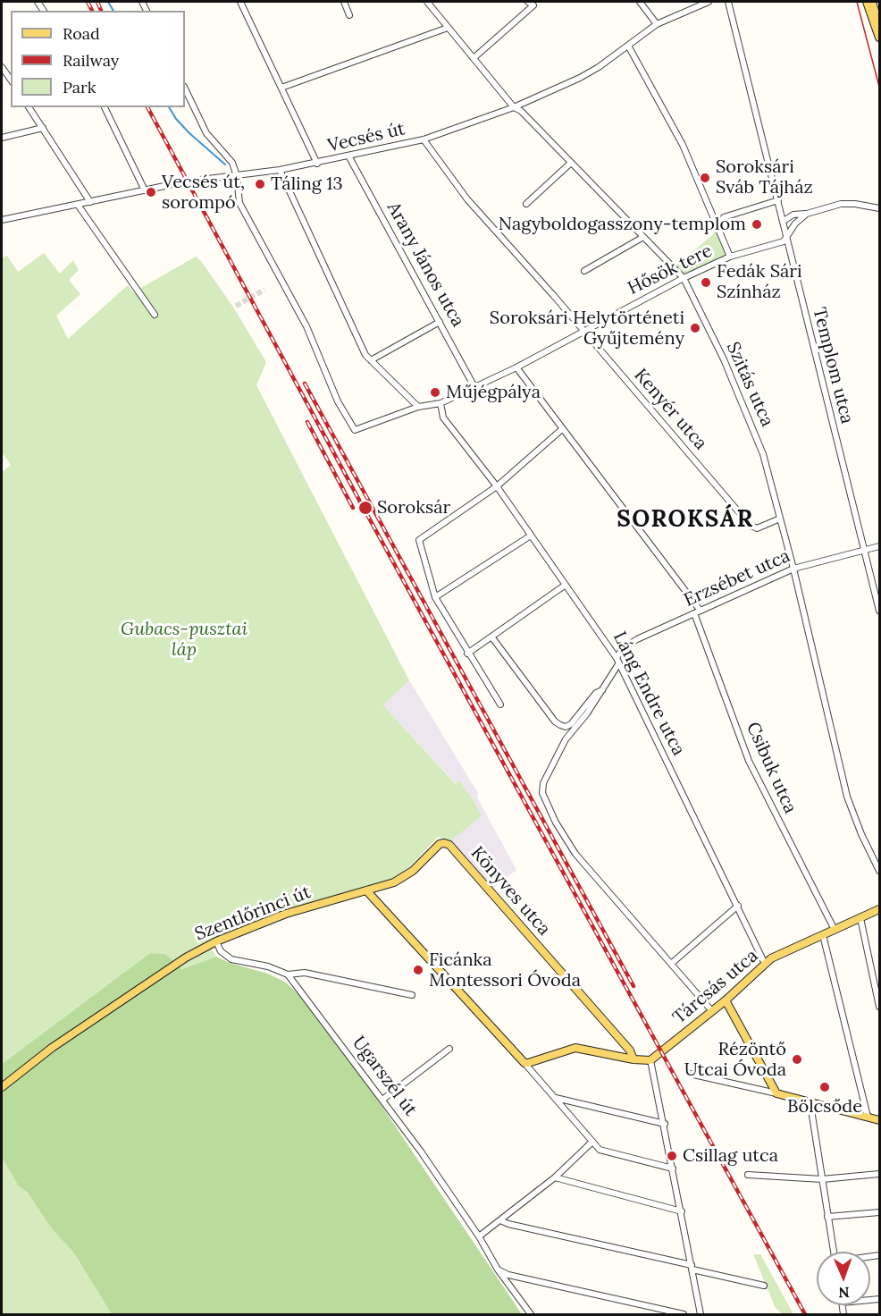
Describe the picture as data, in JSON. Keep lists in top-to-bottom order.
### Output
{
  "streets": {
    "main road": ["Könyves utca", "Szentlőrinci út", "Tárcsás utca"],
    "street": [
      "Vecsés út",
      "Arany János utca",
      "Hősök tere",
      "Templom utca",
      "Szitás utca",
      "Kenyér utca",
      "Erzsébet utca",
      "Láng Endre utca",
      "Csibuk utca",
      "Ugarszél út"
    ]
  },
  "crossings": [
    ["Vecsés út", "Arany János utca"],
    ["Vecsés út", "Hősök tere"],
    ["Vecsés út", "Szitás utca"],
    ["Vecsés út", "Kenyér utca"],
    ["Arany János utca", "Hősök tere"],
    ["Hősök tere", "Templom utca"],
    ["Hősök tere", "Szitás utca"],
    ["Hősök tere", "Kenyér utca"],
    ["Hősök tere", "Láng Endre utca"],
    ["Hősök tere", "Csibuk utca"],
    ["Templom utca", "Erzsébet utca"],
    ["Szitás utca", "Kenyér utca"],
    ["Szitás utca", "Erzsébet utca"],
    ["Erzsébet utca", "Láng Endre utca"],
    ["Erzsébet utca", "Csibuk utca"],
    ["Láng Endre utca", "Tárcsás utca"],
    ["Csibuk utca", "Tárcsás utca"],
    ["Könyves utca", "Szentlőrinci út"]
  ],
  "districts": ["SOROKSÁR"],
  "parks": ["Gubacs-pusztai láp"],
  "places": [
    "Soroksári Sváb Tájház",
    "Táling 13",
    "Vecsés út, sorompó",
    "Nagyboldogasszony-templom",
    "Fedák Sári Színház",
    "Soroksári Helytörténeti Gyűjtemény",
    "Műjégpálya",
    "Soroksár",
    "Ficánka Montessori Óvoda",
    "Rézöntő Utcai Óvoda",
    "Bölcsőde",
    "Csillag utca"
  ],
  "legend": ["Road", "Railway", "Park"],
  "north": "bottom"
}
